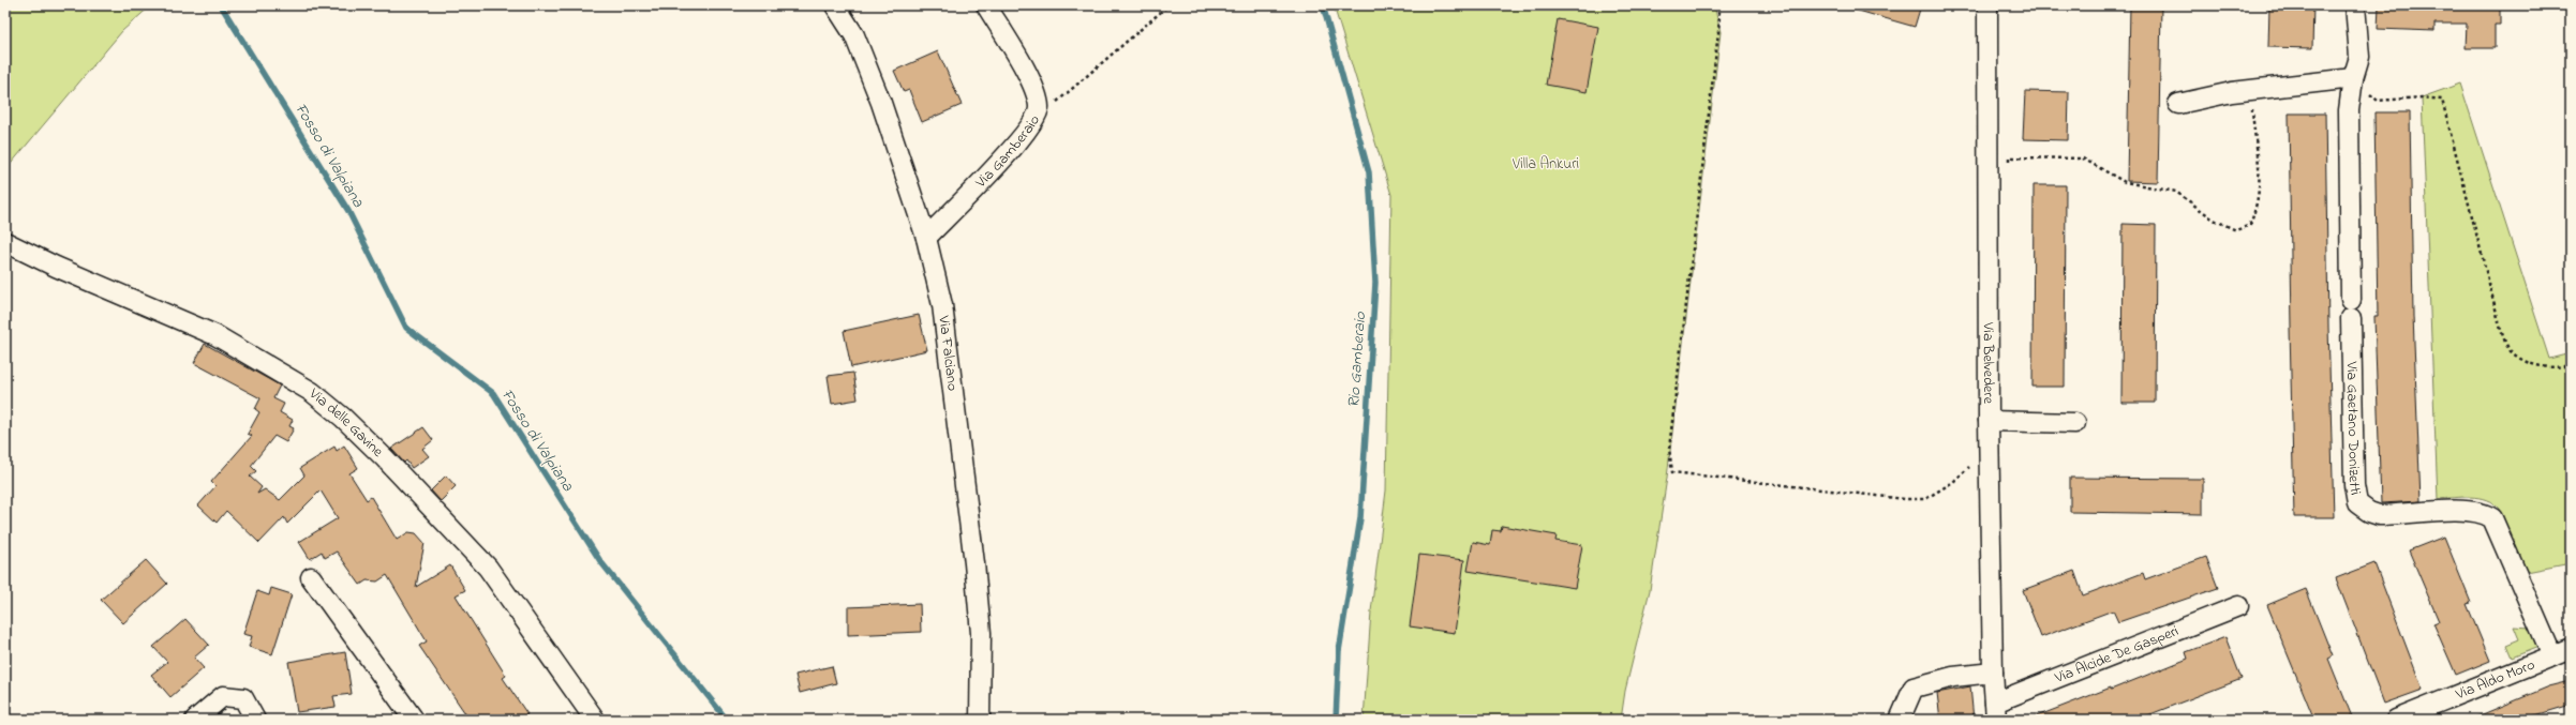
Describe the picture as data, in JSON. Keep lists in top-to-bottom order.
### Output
{
  "streets": {
    "street": [
      "Via Gamberaio",
      "Via Falciano",
      "Via Belvedere",
      "Via delle Gavine",
      "Via Gaetano Donizetti",
      "Via Alcide De Gasperi",
      "Via Aldo Moro"
    ]
  },
  "crossings": [
    ["Via Gamberaio", "Via Falciano"],
    ["Via Belvedere", "Via Alcide De Gasperi"],
    ["Via Gaetano Donizetti", "Via Aldo Moro"]
  ],
  "water": ["Fosso di Valpiana", "Rio Gamberaio"],
  "parks": ["Villa Ankuri"]
}
